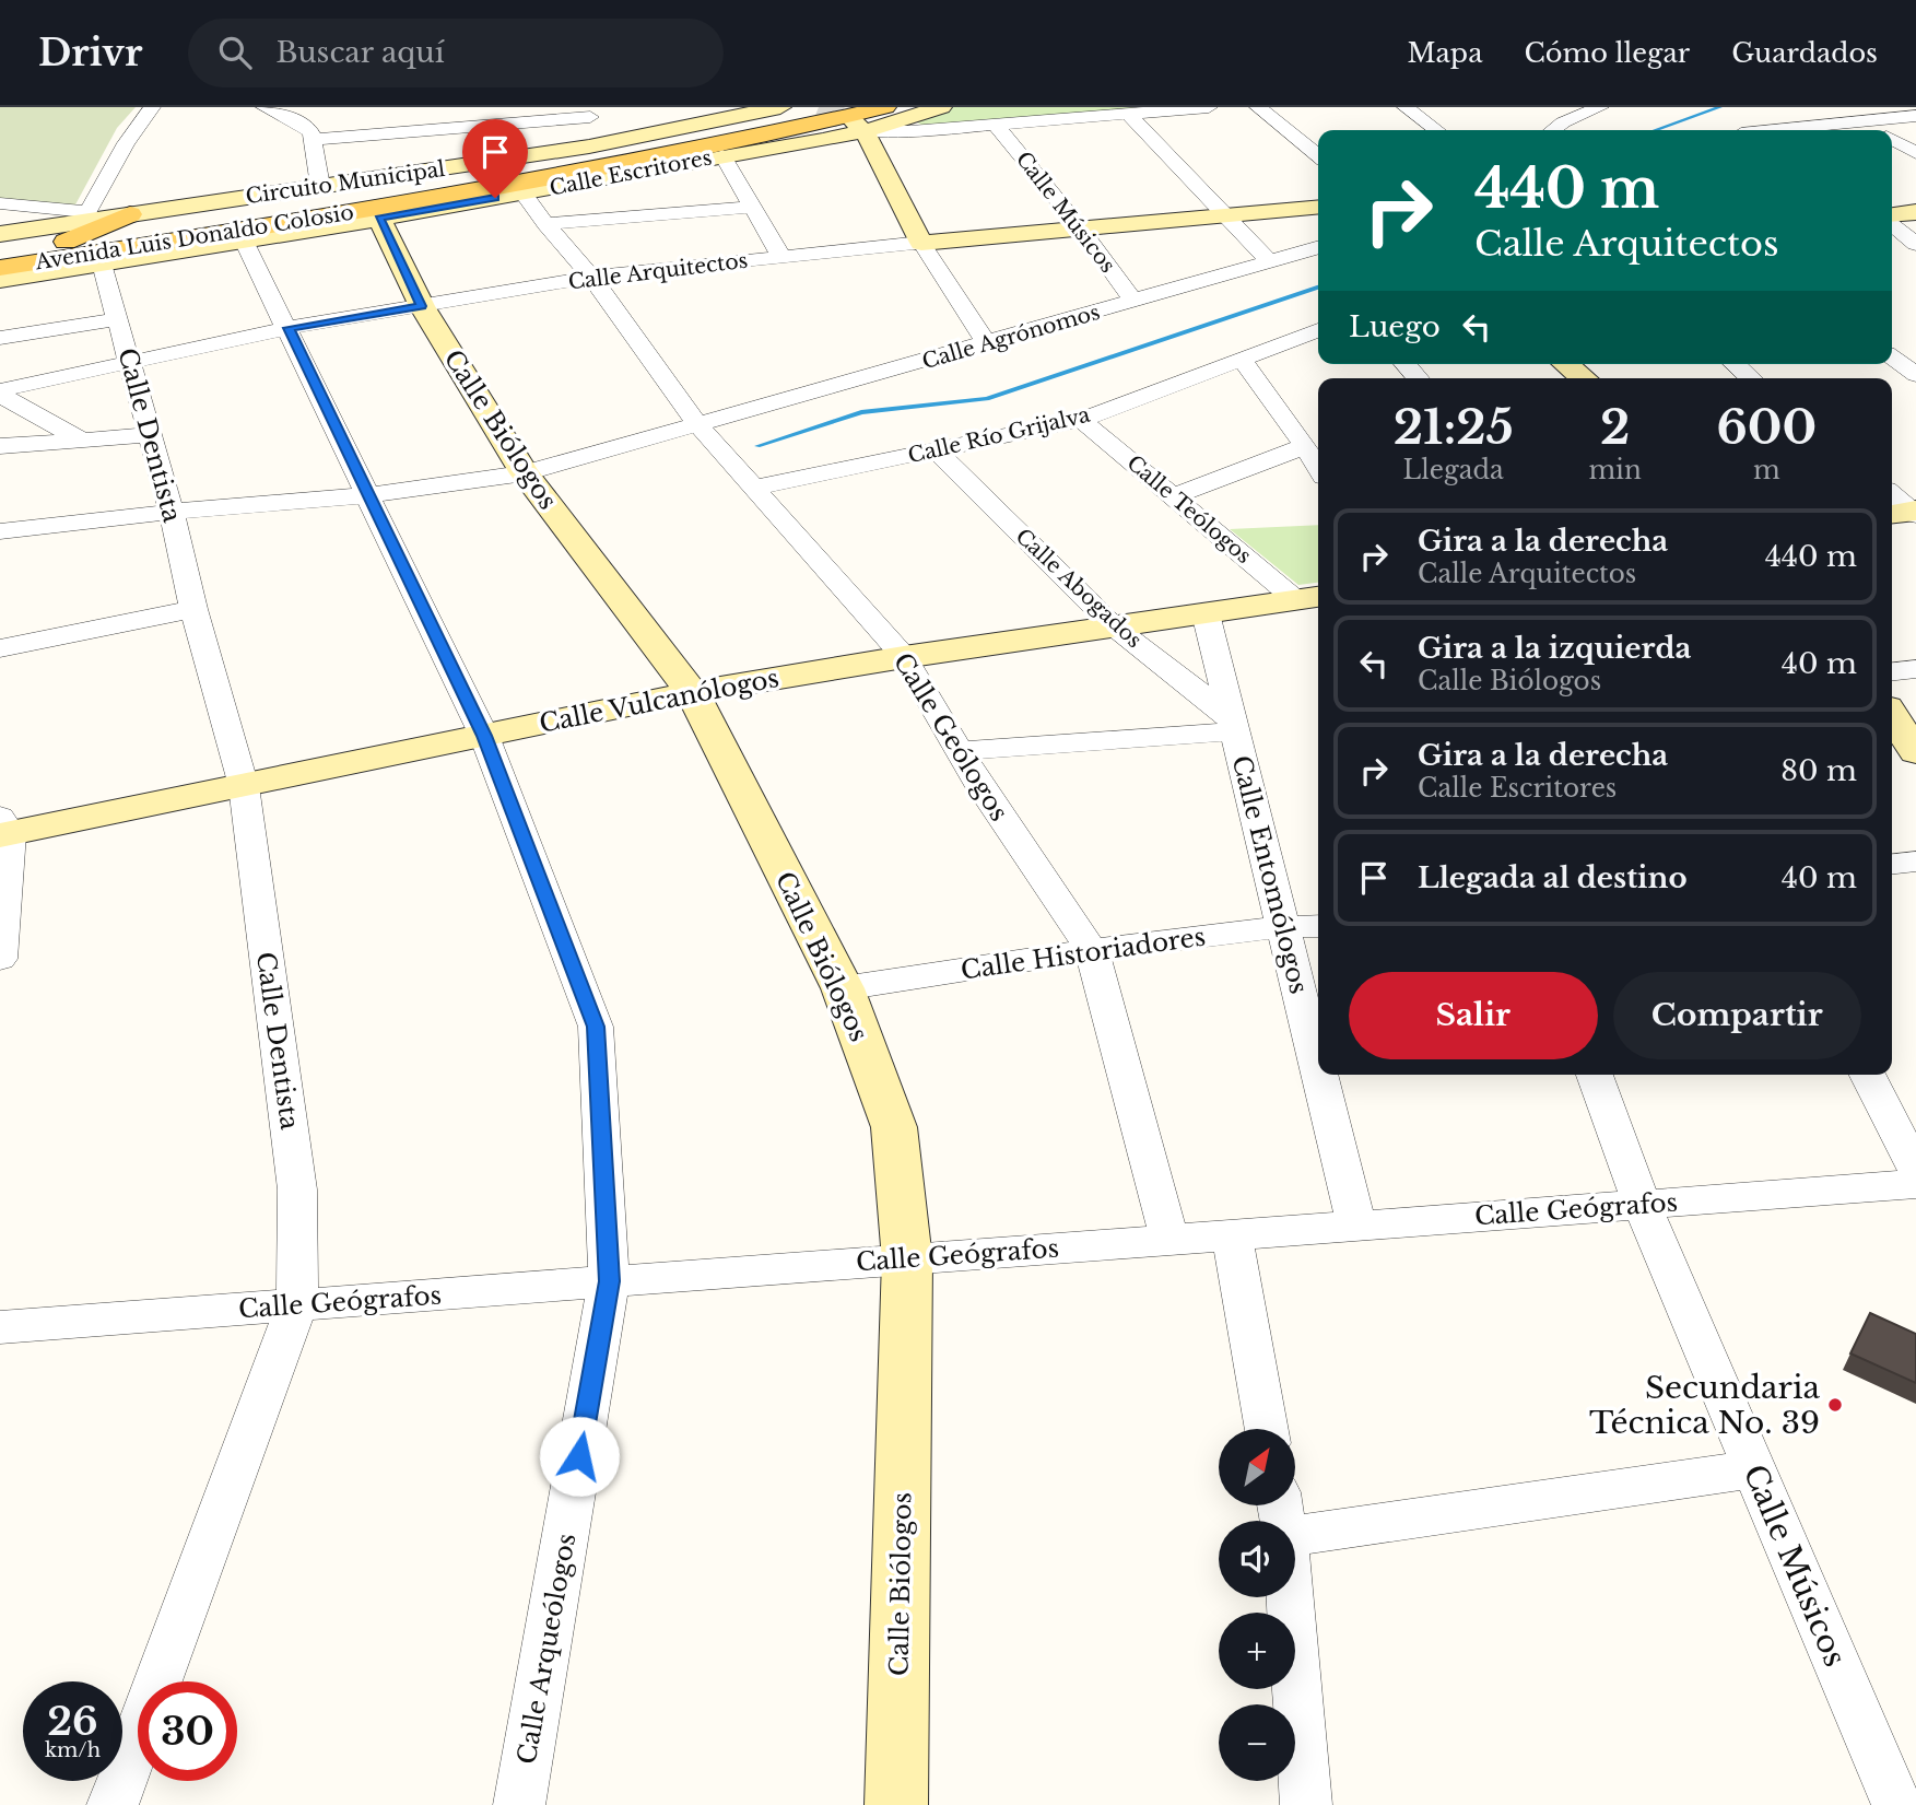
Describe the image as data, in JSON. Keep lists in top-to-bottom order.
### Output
{
  "streets": {
    "main road": ["Avenida Luis Donaldo Colosio"],
    "street": [
      "Calle Escritores",
      "Circuito Municipal",
      "Calle Músicos",
      "Calle Arquitectos",
      "Calle Agrónomos",
      "Calle Biólogos",
      "Calle Dentista",
      "Calle Río Grijalva",
      "Calle Teólogos",
      "Calle Abogados",
      "Calle Vulcanólogos",
      "Calle Geólogos",
      "Calle Entomólogos",
      "Calle Historiadores",
      "Calle Geógrafos",
      "Calle Arqueólogos"
    ]
  },
  "crossings": [
    ["Calle Escritores", "Avenida Luis Donaldo Colosio"],
    ["Calle Escritores", "Calle Biólogos"],
    ["Calle Escritores", "Calle Dentista"],
    ["Calle Escritores", "Calle Geólogos"],
    ["Calle Escritores", "Calle Arqueólogos"],
    ["Calle Músicos", "Calle Arquitectos"],
    ["Calle Músicos", "Calle Agrónomos"],
    ["Calle Músicos", "Calle Geógrafos"],
    ["Calle Arquitectos", "Calle Biólogos"],
    ["Calle Arquitectos", "Calle Dentista"],
    ["Calle Arquitectos", "Calle Geólogos"],
    ["Calle Arquitectos", "Calle Arqueólogos"],
    ["Calle Agrónomos", "Calle Biólogos"],
    ["Calle Agrónomos", "Calle Geólogos"],
    ["Calle Agrónomos", "Calle Arqueólogos"],
    ["Calle Biólogos", "Calle Vulcanólogos"],
    ["Calle Biólogos", "Calle Historiadores"],
    ["Calle Biólogos", "Calle Geógrafos"],
    ["Calle Dentista", "Calle Vulcanólogos"],
    ["Calle Dentista", "Calle Geógrafos"],
    ["Calle Río Grijalva", "Calle Teólogos"],
    ["Calle Río Grijalva", "Calle Abogados"],
    ["Calle Río Grijalva", "Calle Geólogos"],
    ["Calle Teólogos", "Calle Vulcanólogos"],
    ["Calle Abogados", "Calle Vulcanólogos"],
    ["Calle Abogados", "Calle Entomólogos"],
    ["Calle Vulcanólogos", "Calle Geólogos"],
    ["Calle Vulcanólogos", "Calle Entomólogos"],
    ["Calle Vulcanólogos", "Calle Arqueólogos"],
    ["Calle Geólogos", "Calle Historiadores"],
    ["Calle Geólogos", "Calle Geógrafos"],
    ["Calle Entomólogos", "Calle Historiadores"],
    ["Calle Entomólogos", "Calle Geógrafos"],
    ["Calle Geógrafos", "Calle Arqueólogos"]
  ],
  "places": ["Secundaria Técnica No. 39"],
  "north": "top right",
  "page": {
    "header": "Drivr",
    "search": "Buscar aquí",
    "nav": ["Mapa", "Cómo llegar", "Guardados"],
    "turn": ["440 m", "Calle Arquitectos"],
    "then": "Luego",
    "eta": [
      "21:25",
      "Llegada",
      "2",
      "min",
      "600",
      "m"
    ],
    "list": [
      {
        "name": "Gira a la derecha",
        "note": "Calle Arquitectos",
        "value": "440 m"
      },
      {
        "name": "Gira a la izquierda",
        "note": "Calle Biólogos",
        "value": "40 m"
      },
      {
        "name": "Gira a la derecha",
        "note": "Calle Escritores",
        "value": "80 m"
      },
      {
        "name": "Llegada al destino",
        "value": "40 m"
      }
    ],
    "buttons": ["Salir", "Compartir"],
    "map_buttons": ["+", "−"],
    "speed": "26 km/h",
    "limit": "30"
  }
}
